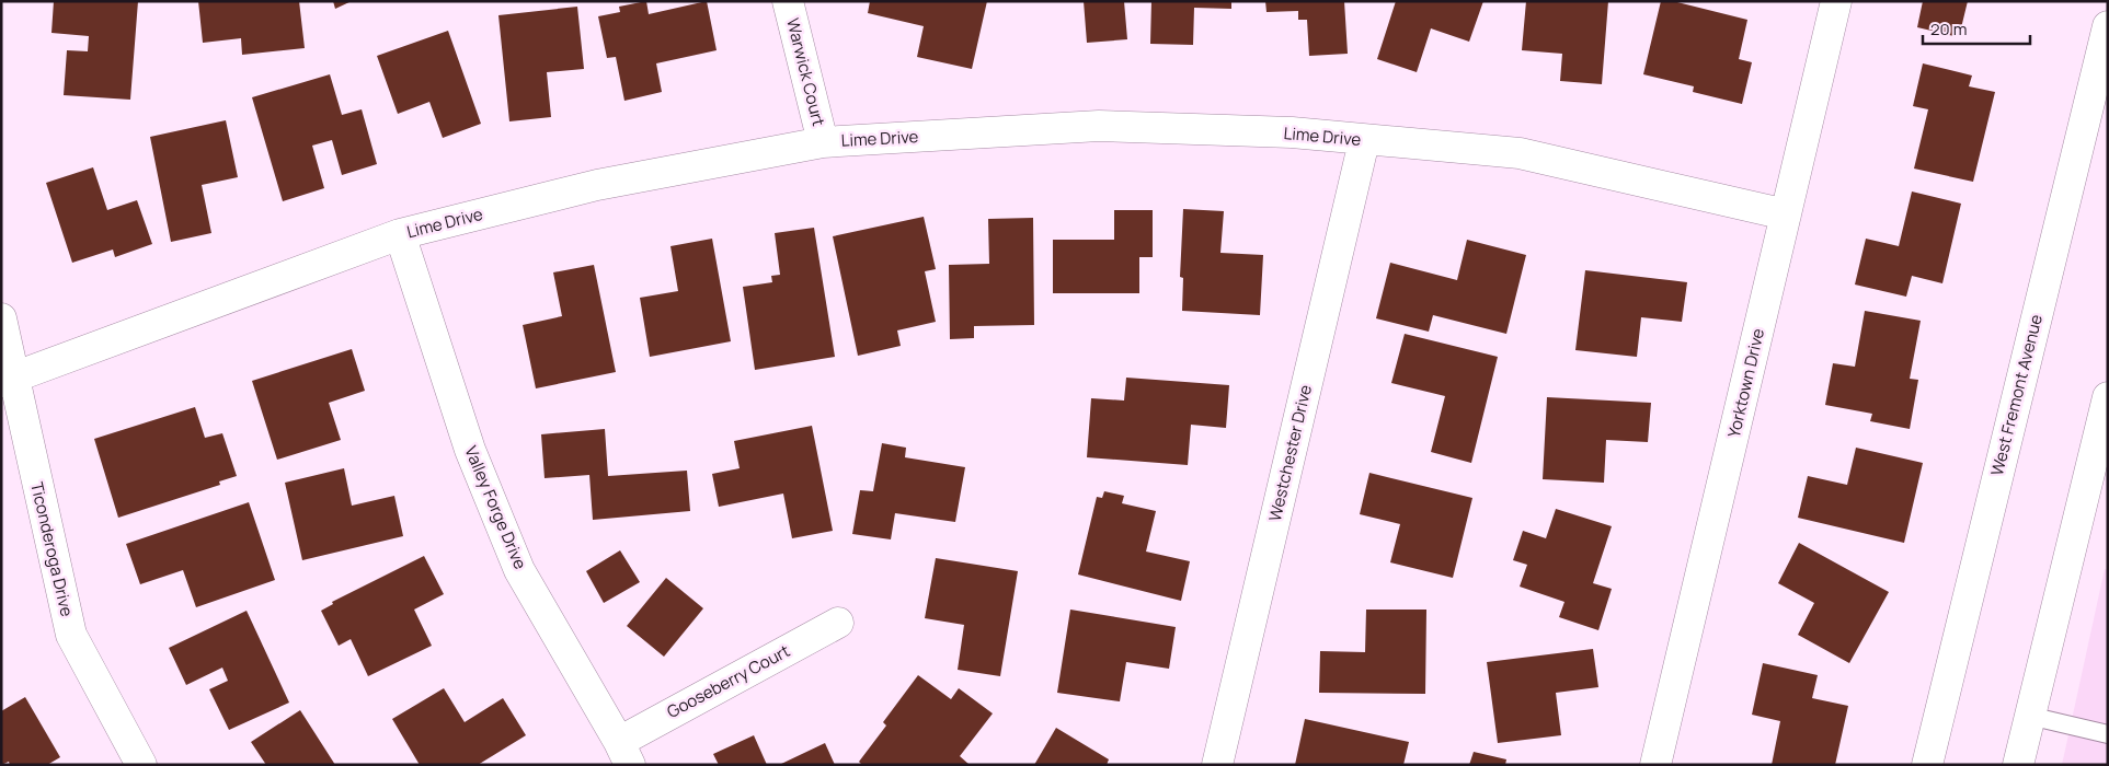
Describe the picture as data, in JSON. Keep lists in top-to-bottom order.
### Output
{
  "streets": {
    "street": [
      "Warwick Court",
      "Lime Drive",
      "Yorktown Drive",
      "West Fremont Avenue",
      "Westchester Drive",
      "Valley Forge Drive",
      "Ticonderoga Drive",
      "Gooseberry Court"
    ]
  },
  "crossings": [
    ["Warwick Court", "Lime Drive"],
    ["Lime Drive", "Yorktown Drive"],
    ["Lime Drive", "Westchester Drive"],
    ["Lime Drive", "Valley Forge Drive"],
    ["Lime Drive", "Ticonderoga Drive"],
    ["Valley Forge Drive", "Gooseberry Court"]
  ],
  "scale_bar": "20 m"
}
